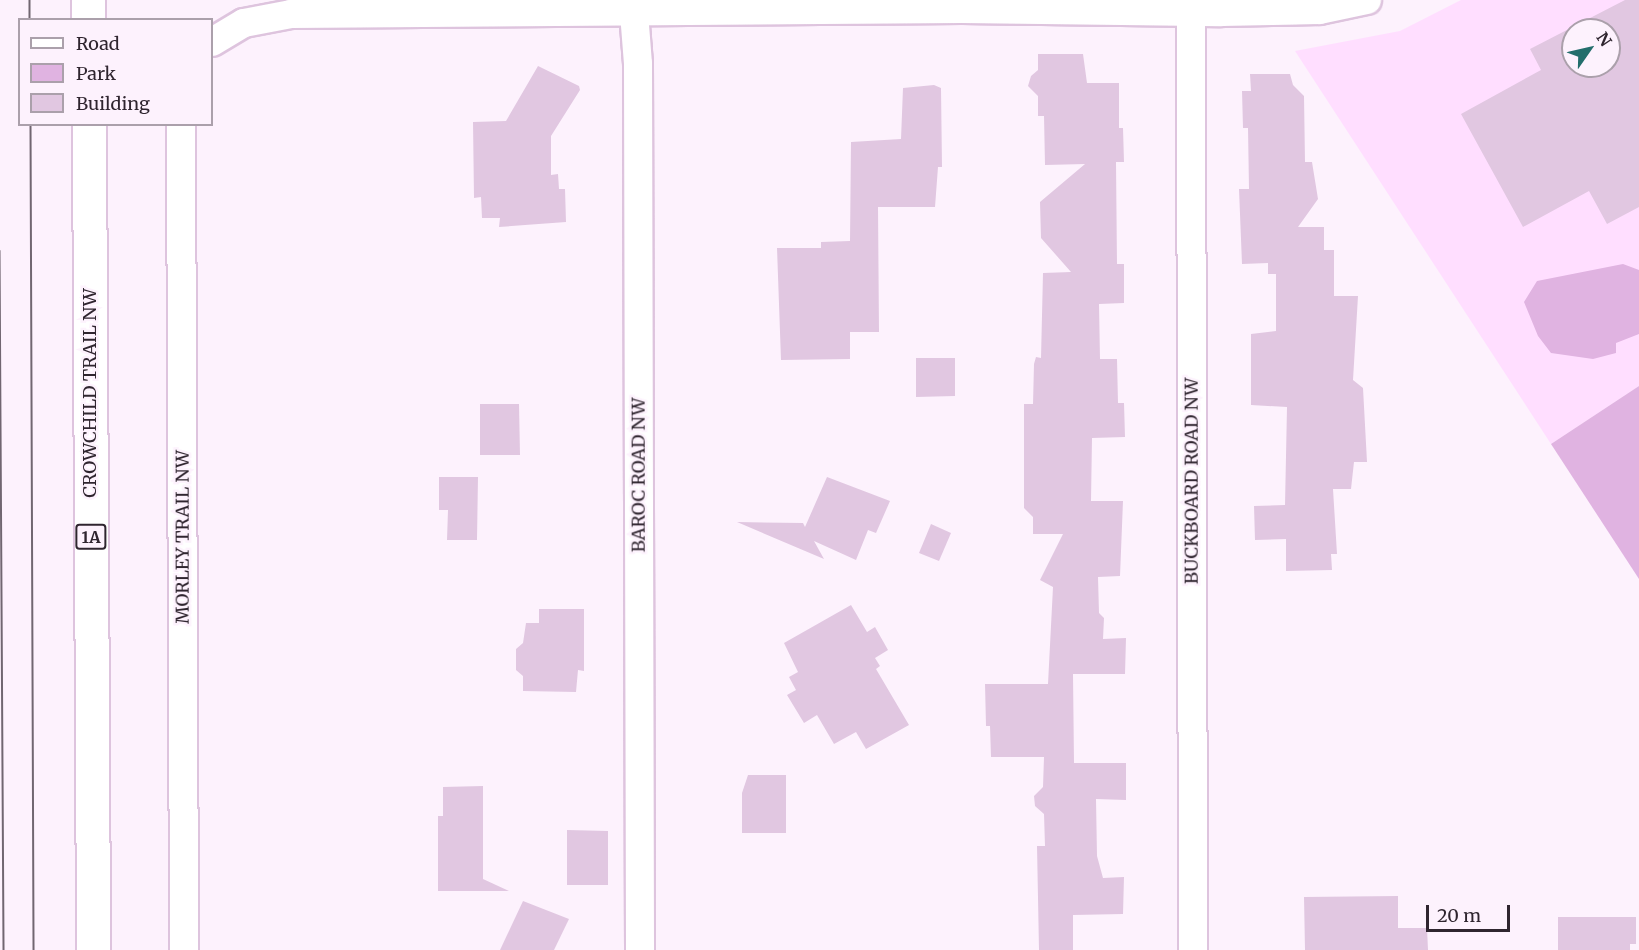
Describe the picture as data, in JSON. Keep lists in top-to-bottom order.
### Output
{
  "streets": {
    "highway": ["CROWCHILD TRAIL NW", "1A"],
    "street": ["BAROC ROAD NW", "BUCKBOARD ROAD NW", "MORLEY TRAIL NW"]
  },
  "legend": ["Road", "Park", "Building"],
  "scale_bar": "20 m",
  "north": "top right"
}
